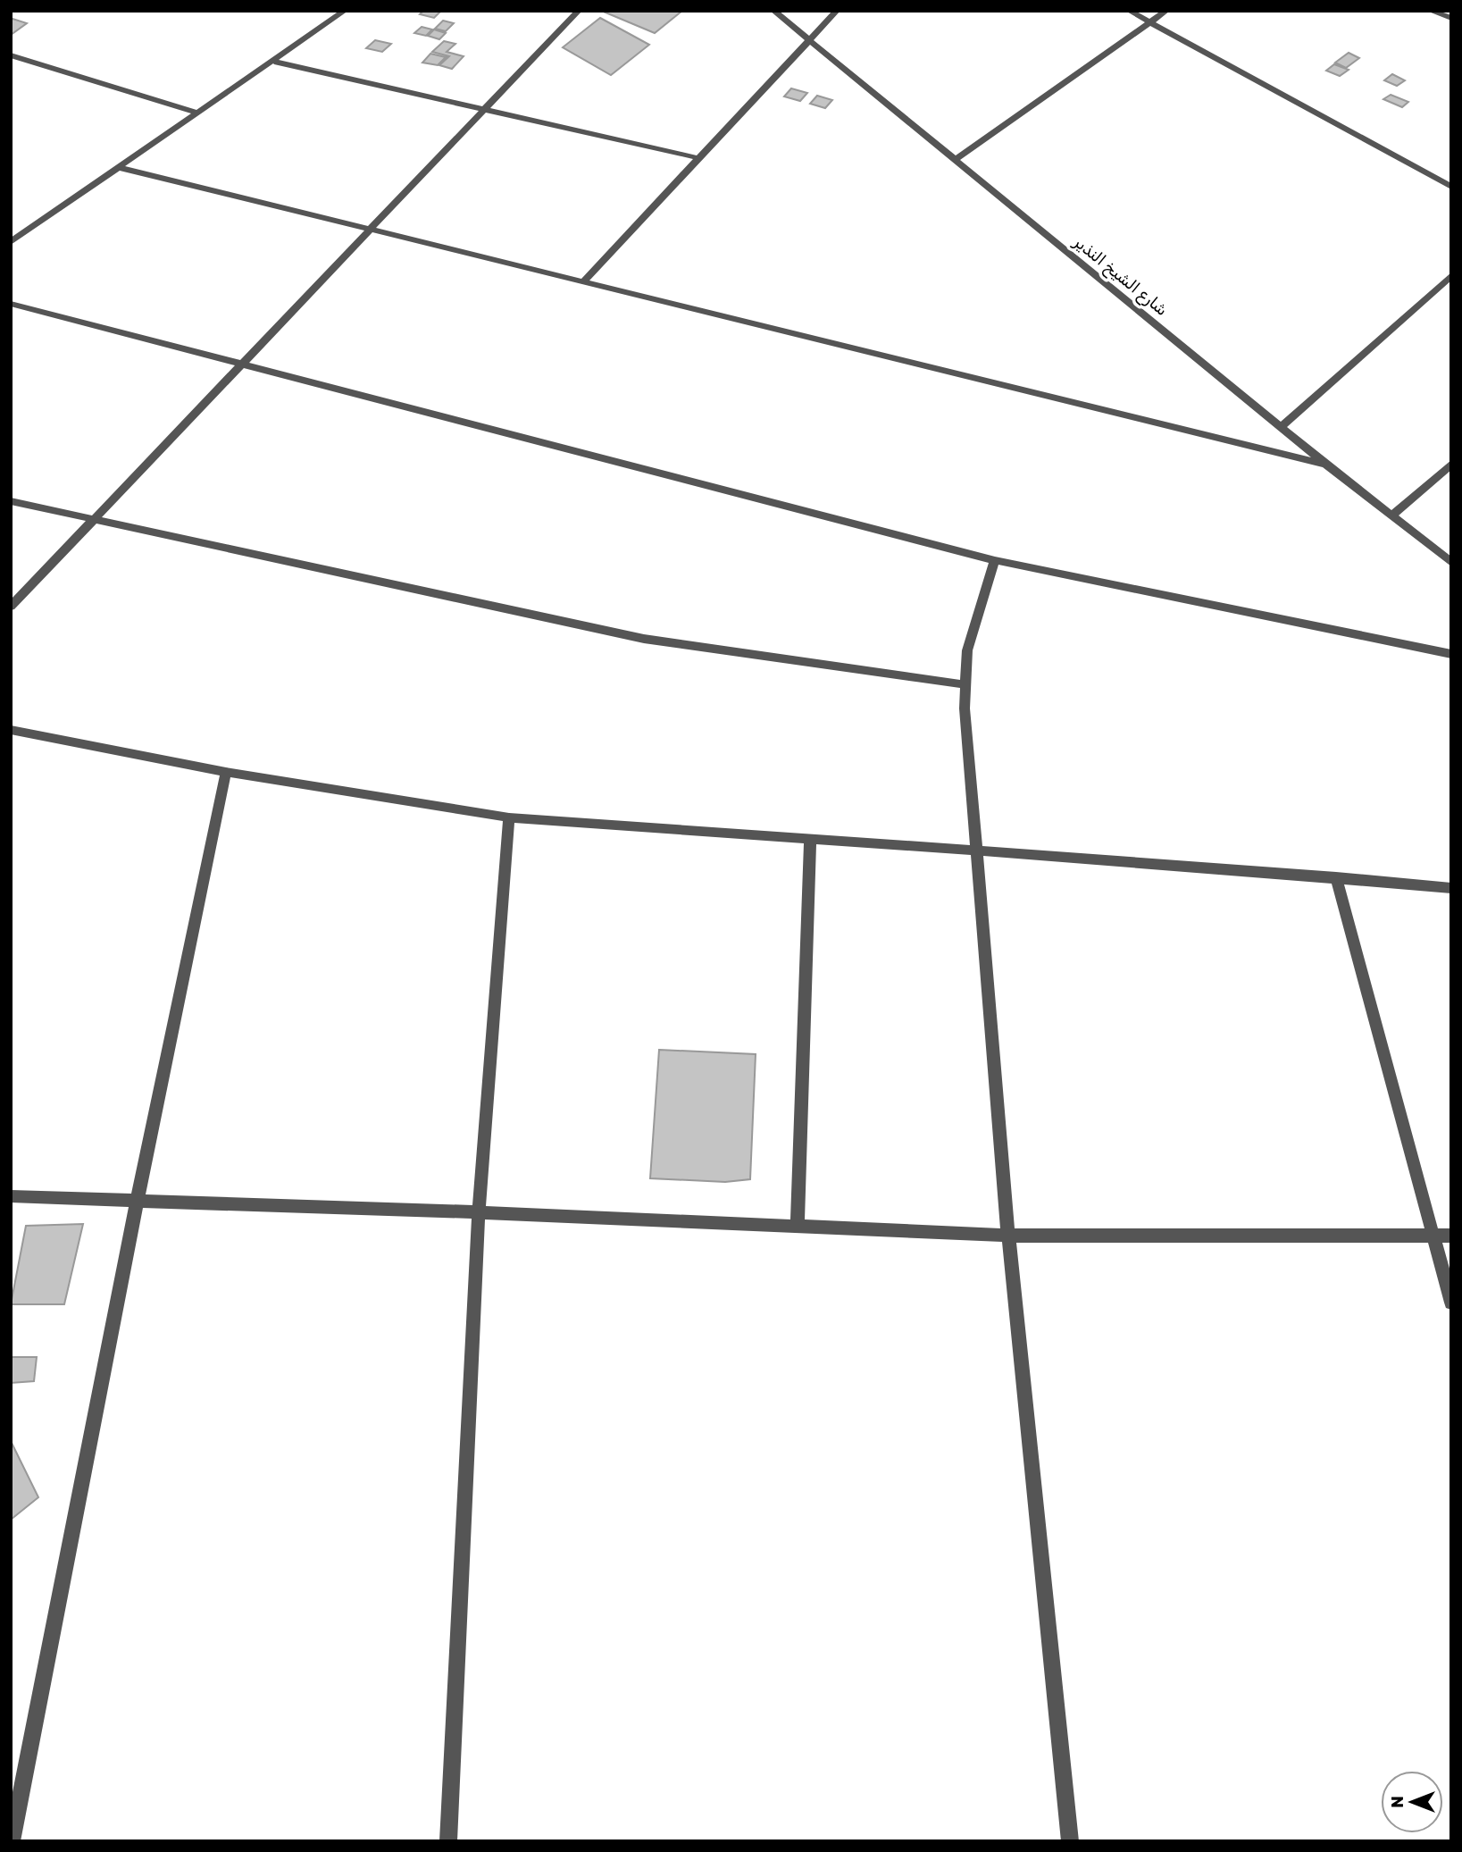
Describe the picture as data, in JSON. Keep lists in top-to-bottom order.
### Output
{
  "streets": {
    "street": ["شارع الشيخ النذير"]
  },
  "north": "left"
}
